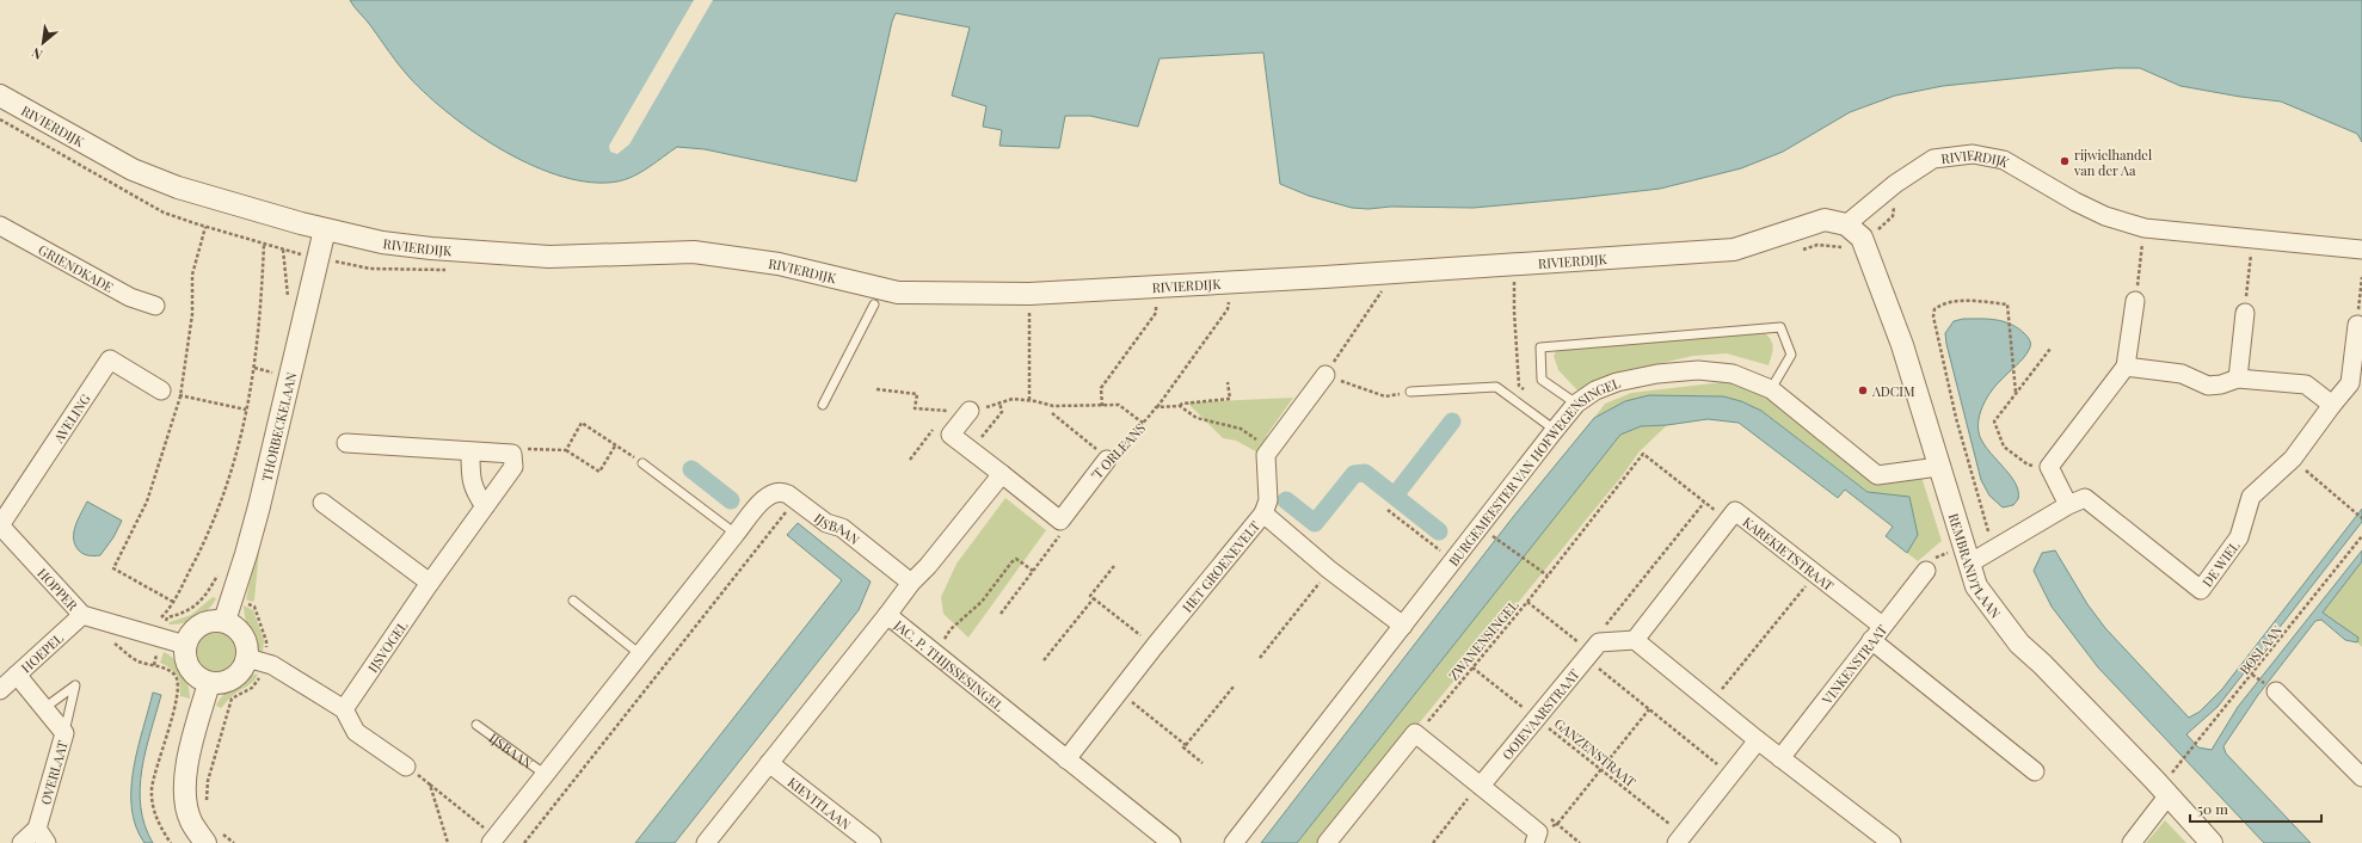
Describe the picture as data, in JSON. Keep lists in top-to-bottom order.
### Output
{
  "streets": {
    "street": [
      "RIVIERDIJK",
      "GRIENDKADE",
      "AVELING",
      "THORBECKELAAN",
      "'T ORLEANS",
      "BURGEMEESTER VAN HOFWEGENSINGEL",
      "IJSBAAN",
      "KAREKIETSTRAAT",
      "DE WIEL",
      "REMBRANDTLAAN",
      "HET GROENEVELT",
      "HOPPER",
      "IJSVOGEL",
      "HOEPEL",
      "VINKENSTRAAT",
      "JAC. P. THIJSSESINGEL",
      "OOIEVAARSTRAAT",
      "OVERLAAT",
      "KIEVITLAAN"
    ],
    "path": ["ZWANENSINGEL", "BOSLAAN", "GANZENSTRAAT"]
  },
  "crossings": [
    ["RIVIERDIJK", "THORBECKELAAN"],
    ["RIVIERDIJK", "'T ORLEANS"],
    ["RIVIERDIJK", "REMBRANDTLAAN"],
    ["AVELING", "HOPPER"],
    ["THORBECKELAAN", "HOPPER"],
    ["BURGEMEESTER VAN HOFWEGENSINGEL", "REMBRANDTLAAN"],
    ["BURGEMEESTER VAN HOFWEGENSINGEL", "HET GROENEVELT"],
    ["KAREKIETSTRAAT", "VINKENSTRAAT"],
    ["DE WIEL", "REMBRANDTLAAN"],
    ["HET GROENEVELT", "JAC. P. THIJSSESINGEL"],
    ["HOPPER", "HOEPEL"],
    ["ZWANENSINGEL", "OOIEVAARSTRAAT"],
    ["ZWANENSINGEL", "GANZENSTRAAT"],
    ["HOEPEL", "OVERLAAT"],
    ["JAC. P. THIJSSESINGEL", "KIEVITLAAN"],
    ["OOIEVAARSTRAAT", "GANZENSTRAAT"]
  ],
  "places": ["rijwielhandel van der Aa", "ADCIM"],
  "scale_bar": "50 m",
  "north": "bottom left"
}
